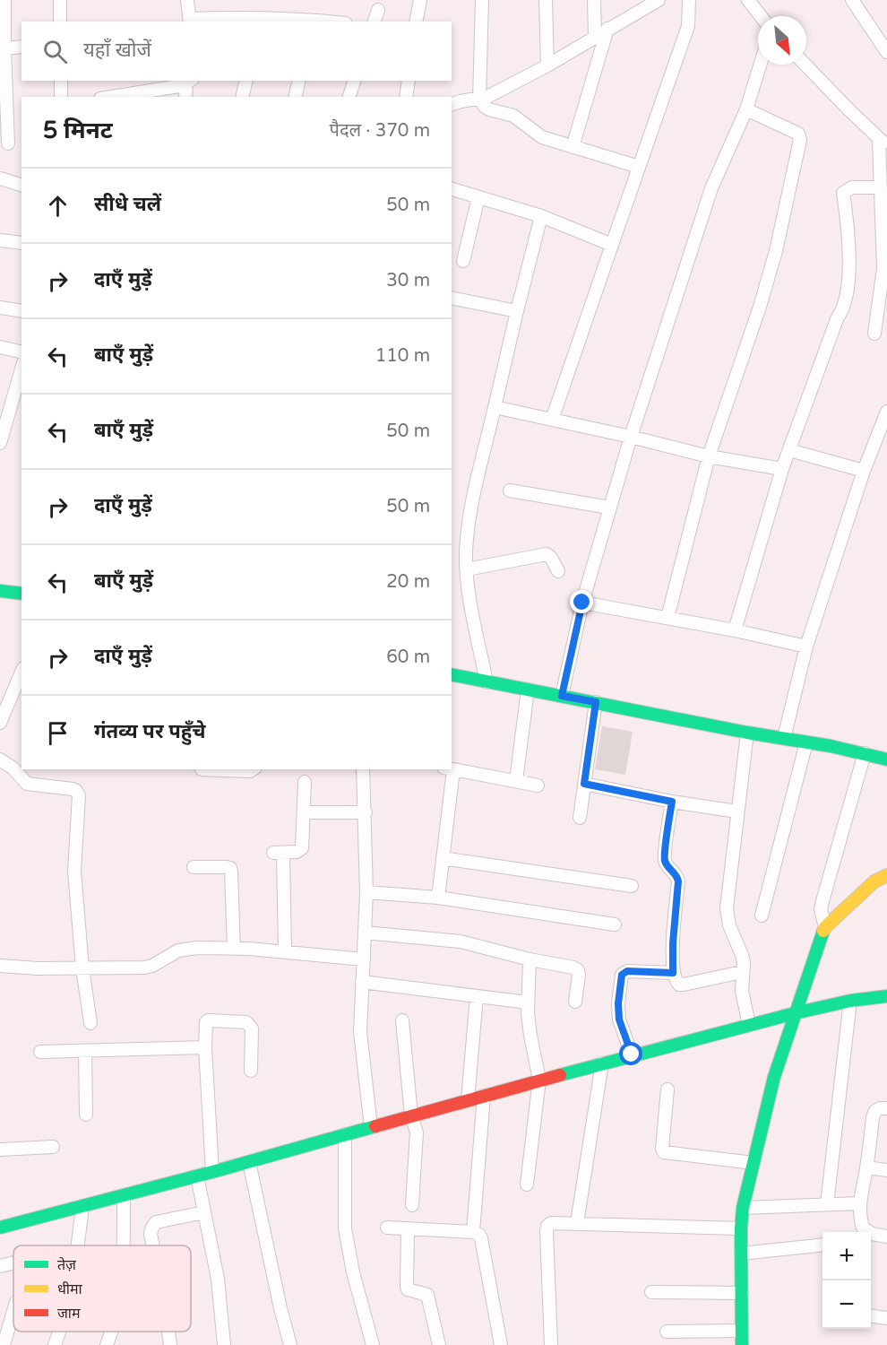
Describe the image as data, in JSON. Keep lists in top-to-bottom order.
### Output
{
  "legend": ["तेज़", "धीमा", "जाम"],
  "north": "bottom right",
  "page": {
    "search": "यहाँ खोजें",
    "heading": ["5 मिनट", "पैदल · 370 m"],
    "list": [
      ["सीधे चलें", "50 m"],
      ["दाएँ मुड़ें", "30 m"],
      ["बाएँ मुड़ें", "110 m"],
      ["बाएँ मुड़ें", "50 m"],
      ["दाएँ मुड़ें", "50 m"],
      ["बाएँ मुड़ें", "20 m"],
      ["दाएँ मुड़ें", "60 m"],
      "गंतव्य पर पहुँचे"
    ],
    "map_buttons": ["+", "−"]
  }
}
